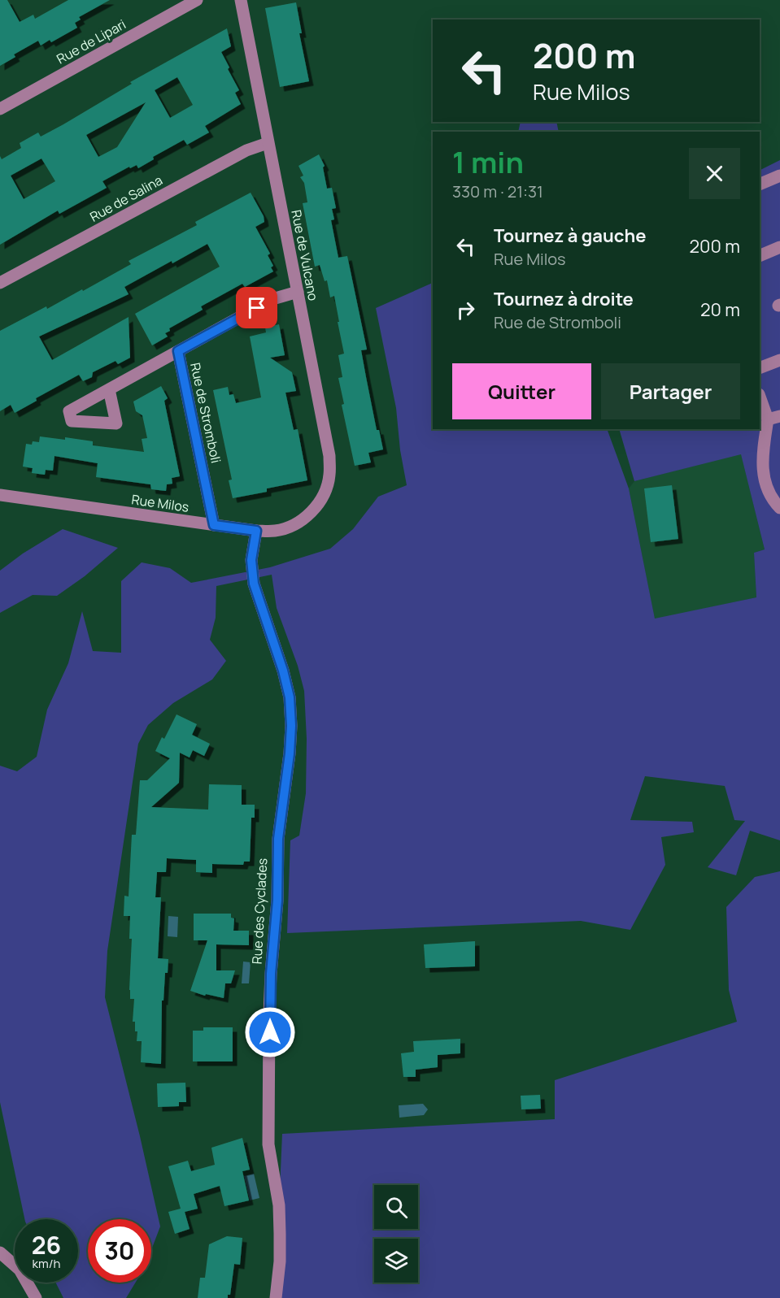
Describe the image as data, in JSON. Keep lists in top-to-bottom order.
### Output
{
  "streets": {
    "street": [
      "Rue de Lipari",
      "Rue de Salina",
      "Rue de Vulcano",
      "Rue de Stromboli",
      "Rue Milos",
      "Rue des Cyclades"
    ]
  },
  "crossings": [
    ["Rue de Salina", "Rue de Vulcano"],
    ["Rue de Vulcano", "Rue de Stromboli"],
    ["Rue de Vulcano", "Rue Milos"],
    ["Rue de Stromboli", "Rue Milos"],
    ["Rue Milos", "Rue des Cyclades"]
  ],
  "page": {
    "turn": ["200 m", "Rue Milos"],
    "heading": ["1 min", "330 m · 21:31"],
    "list": [
      {
        "name": "Tournez à gauche",
        "note": "Rue Milos",
        "value": "200 m"
      },
      {
        "name": "Tournez à droite",
        "note": "Rue de Stromboli",
        "value": "20 m"
      }
    ],
    "buttons": ["Quitter", "Partager"],
    "speed": "26 km/h",
    "limit": "30"
  }
}
